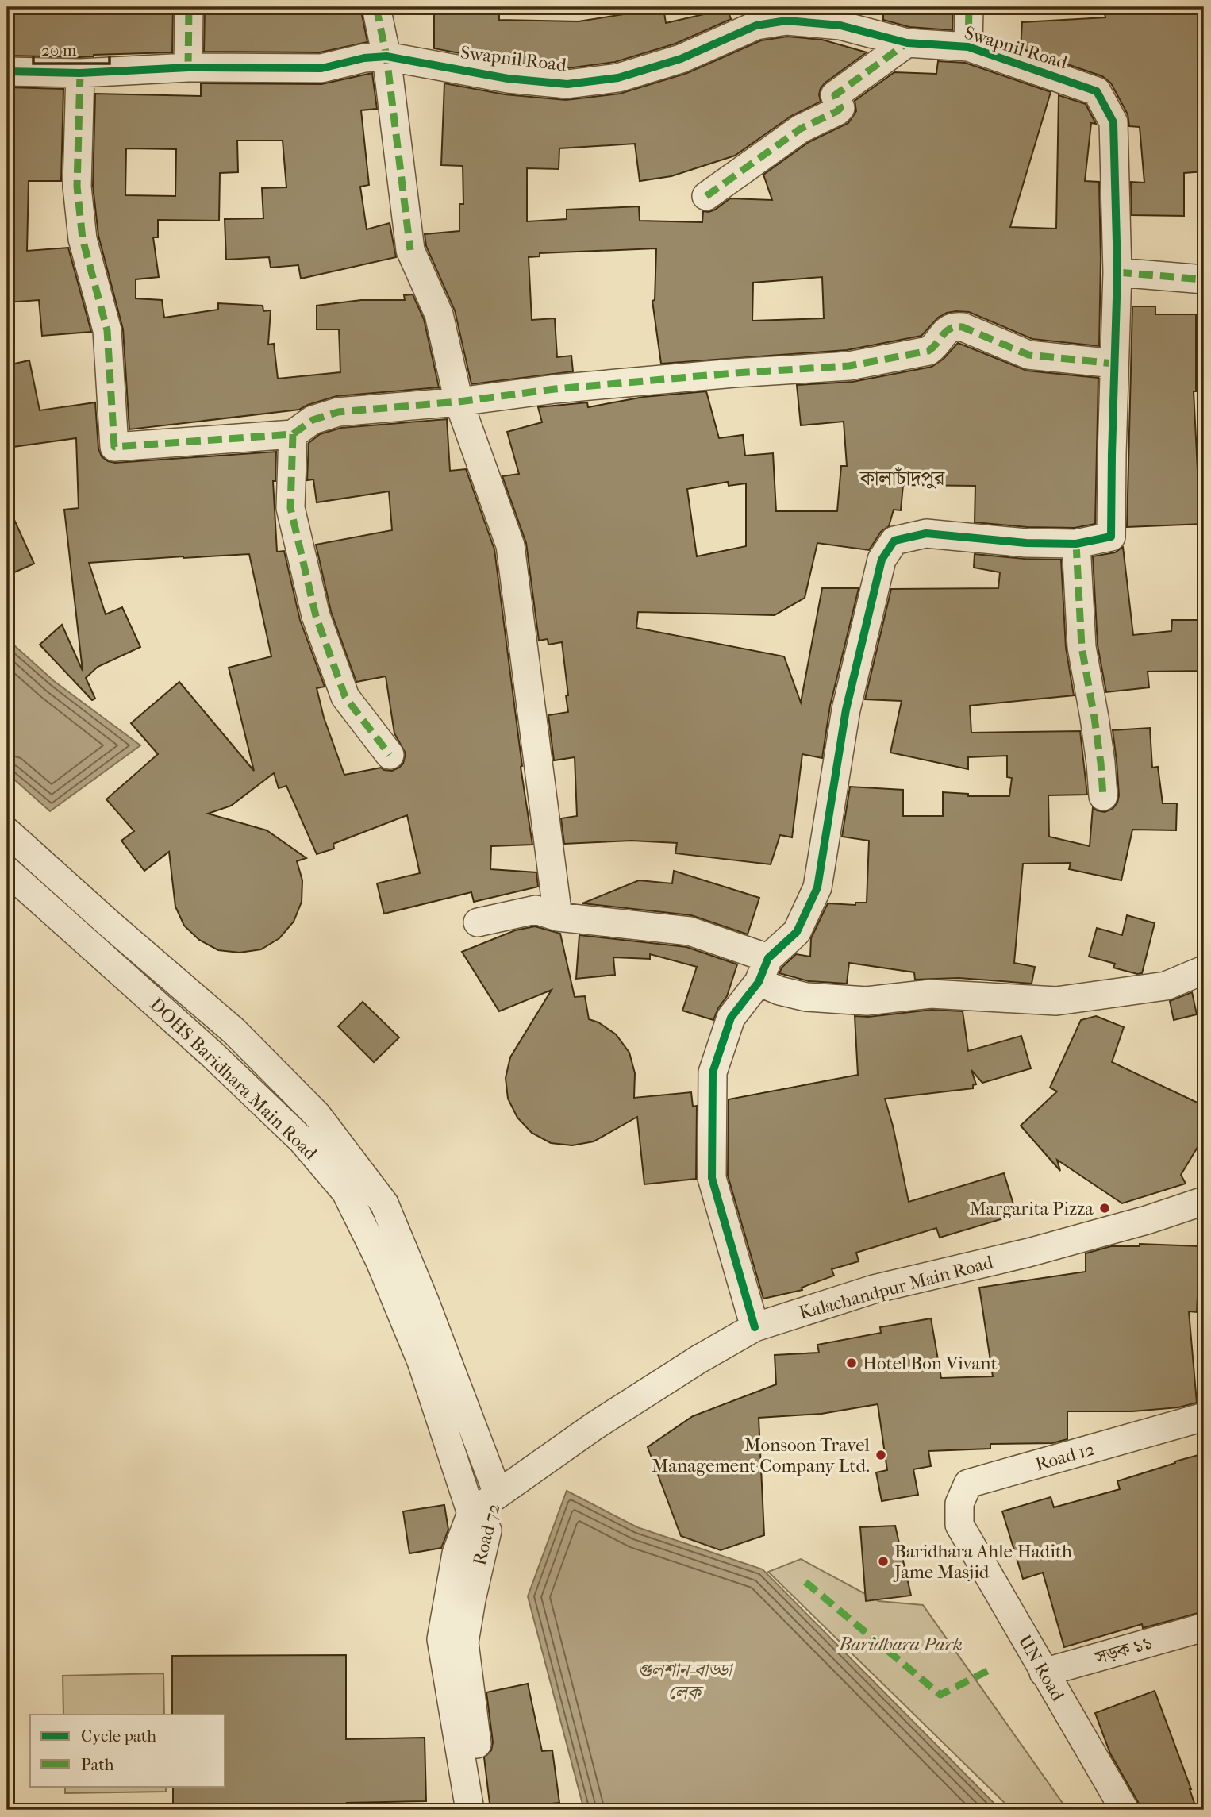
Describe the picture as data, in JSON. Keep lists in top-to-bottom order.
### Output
{
  "streets": {
    "street": [
      "Swapnil Road",
      "DOHS Baridhara Main Road",
      "Kalachandpur Main Road",
      "Road 12",
      "Road 72",
      "সড়ক ১১",
      "UN Road"
    ]
  },
  "crossings": [
    ["DOHS Baridhara Main Road", "Kalachandpur Main Road"],
    ["DOHS Baridhara Main Road", "Road 72"],
    ["Kalachandpur Main Road", "Road 72"],
    ["Road 12", "UN Road"],
    ["সড়ক ১১", "UN Road"]
  ],
  "districts": ["কালাচাঁদপুর"],
  "water": ["গুলশান-বাড্ডা লেক"],
  "parks": ["Baridhara Park"],
  "places": [
    "Margarita Pizza",
    "Hotel Bon Vivant",
    "Monsoon Travel Management Company Ltd.",
    "Baridhara Ahle-Hadith Jame Masjid"
  ],
  "legend": ["Cycle path", "Path"],
  "scale_bar": "20 m"
}
